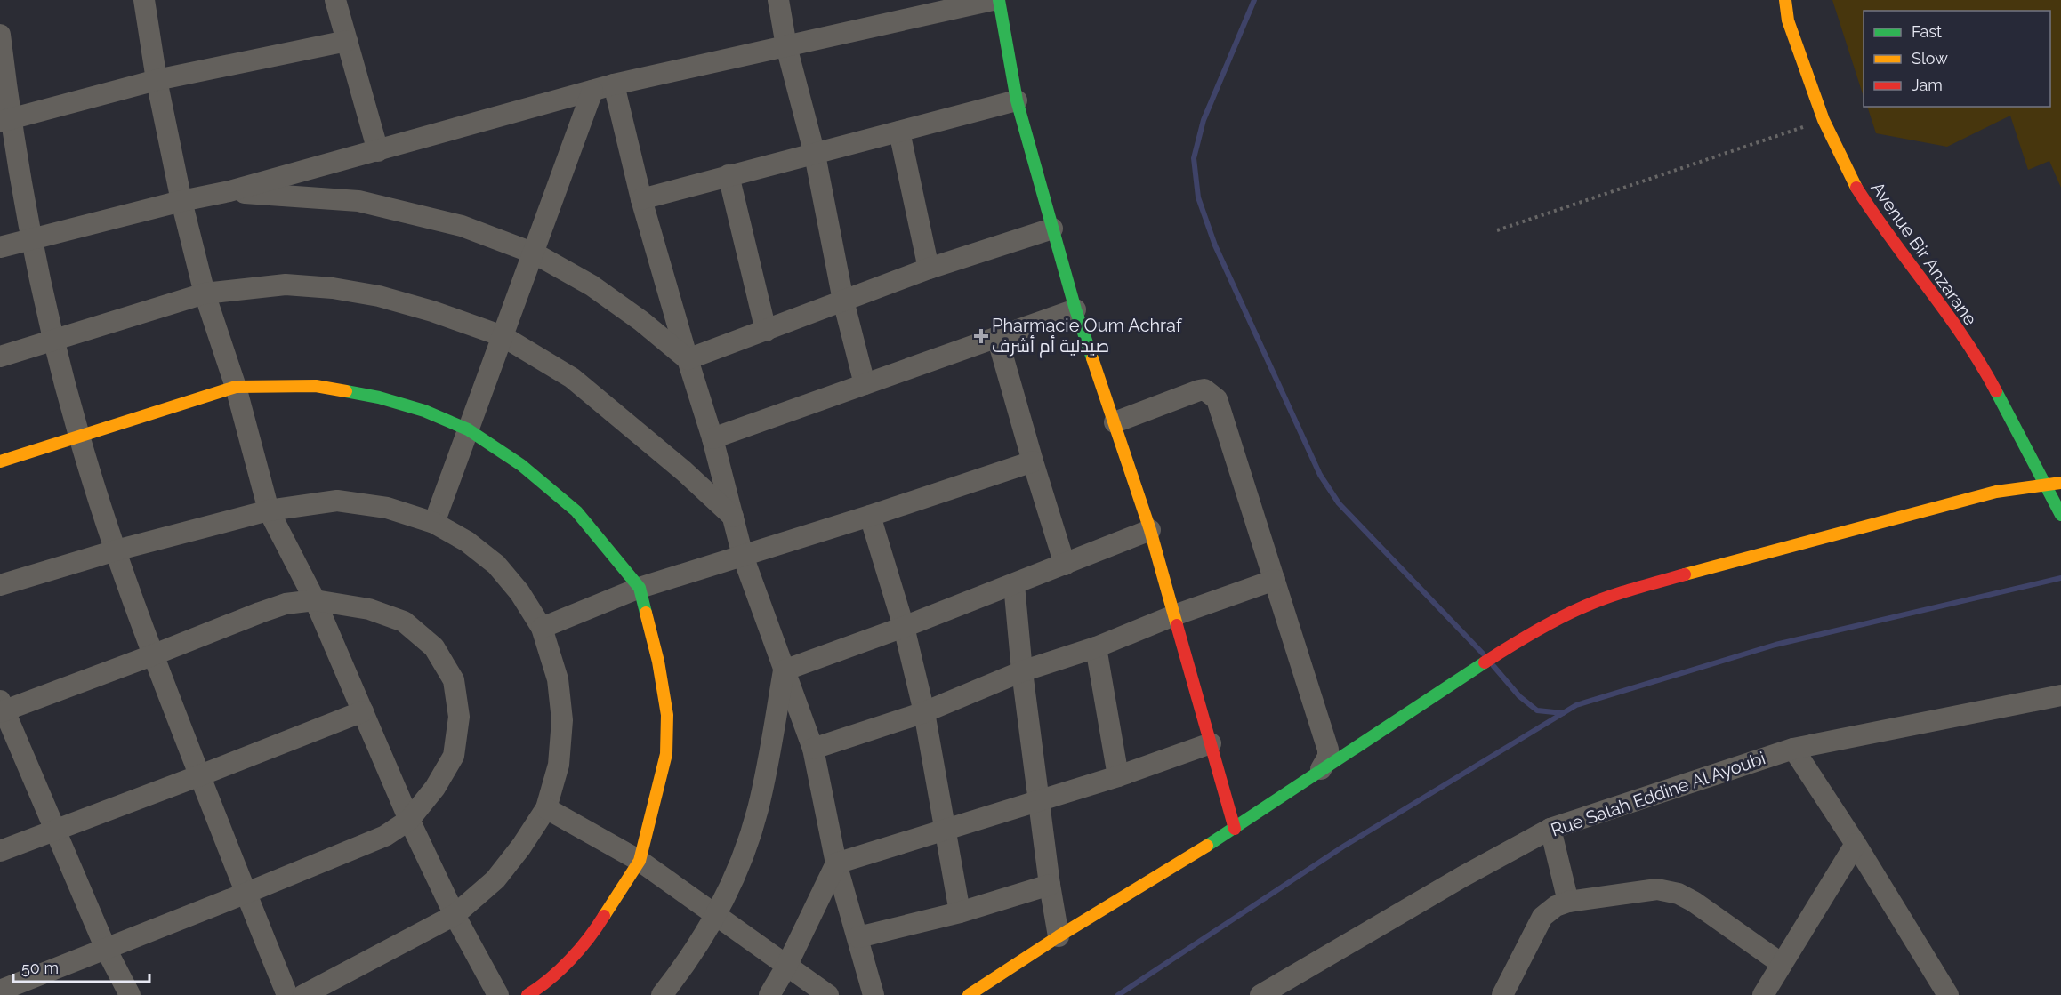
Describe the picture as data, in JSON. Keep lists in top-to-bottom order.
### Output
{
  "streets": {
    "street": ["Avenue Bir Anzarane", "Rue Salah Eddine Al Ayoubi"]
  },
  "places": {
    "health": ["Pharmacie Oum Achraf صيدلية أم أشرف"]
  },
  "legend": ["Fast", "Slow", "Jam"],
  "scale_bar": "50 m"
}
